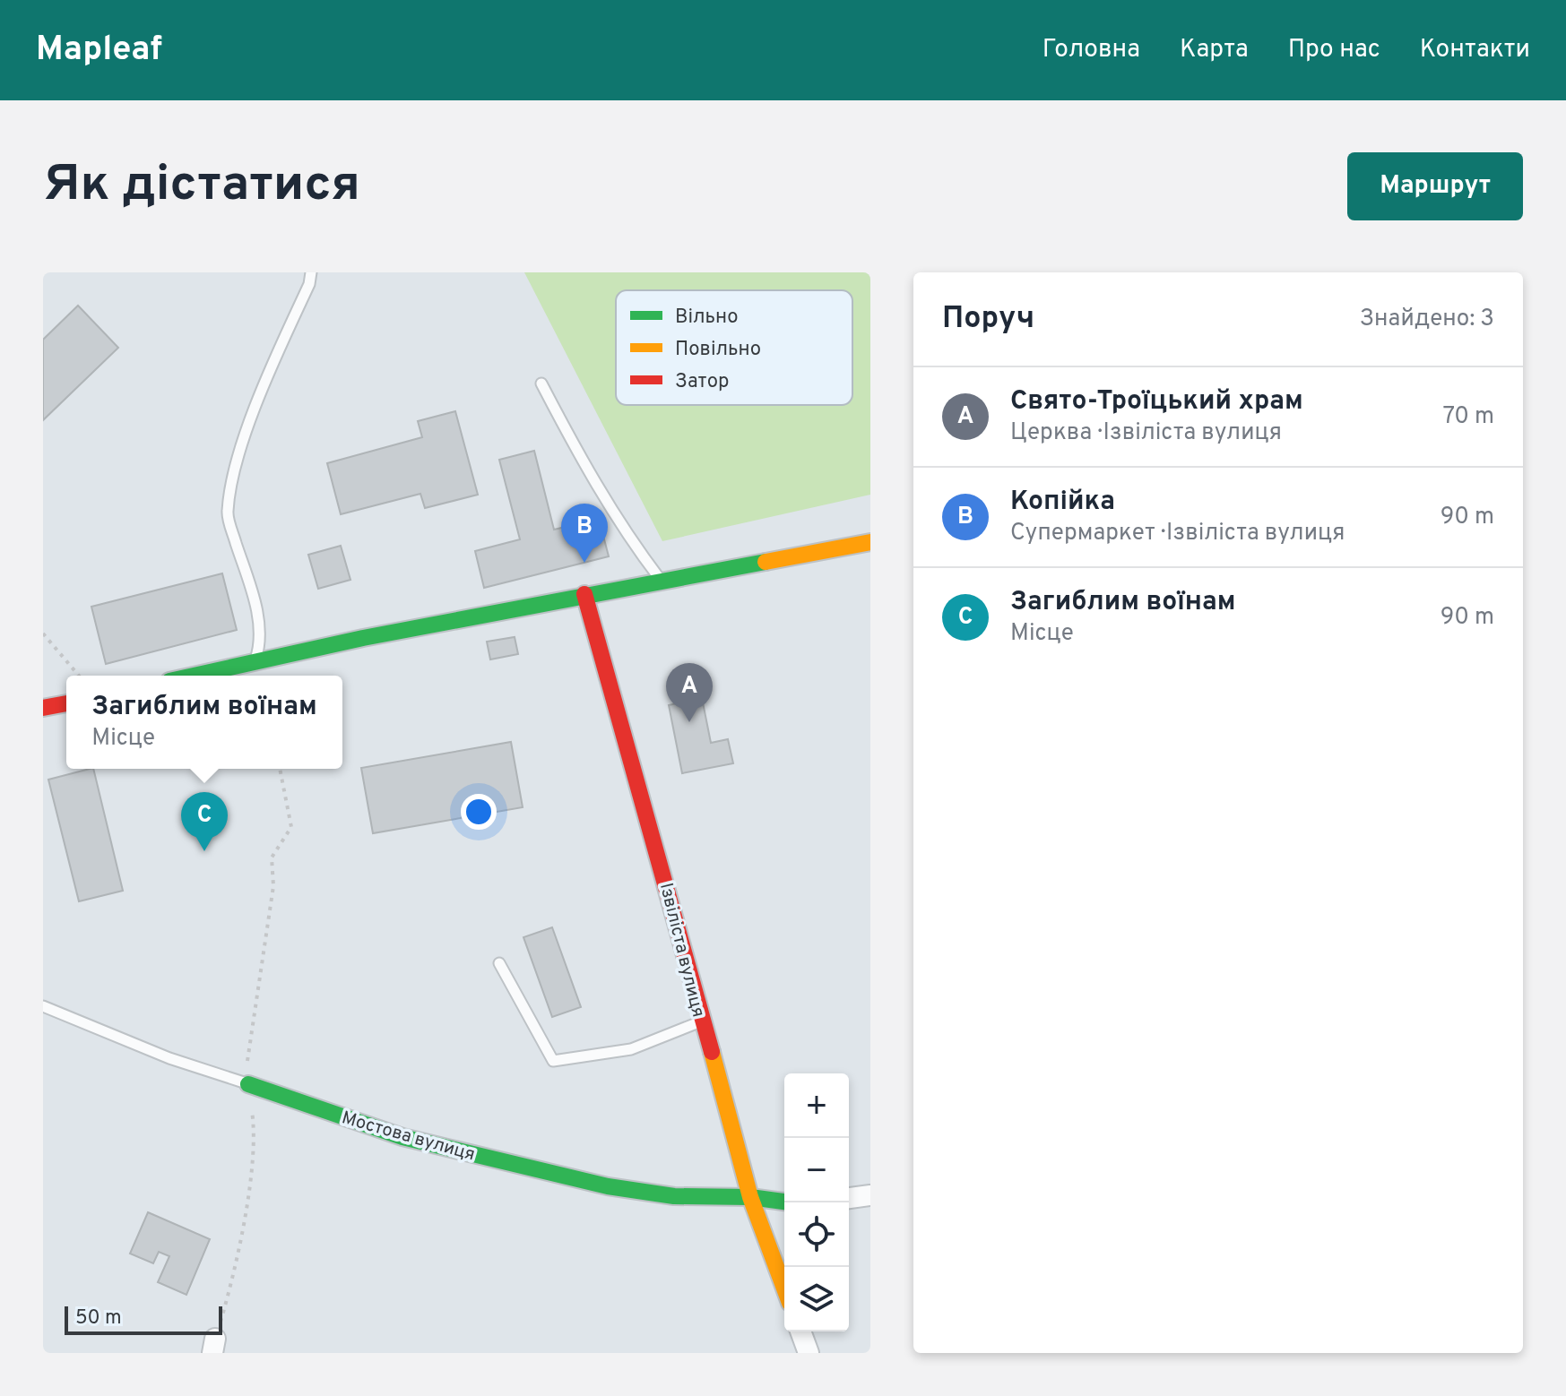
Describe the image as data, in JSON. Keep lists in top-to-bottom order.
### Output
{
  "streets": {
    "street": ["Ізвіліста вулиця", "Мостова вулиця"]
  },
  "crossings": [
    ["Ізвіліста вулиця", "Мостова вулиця"]
  ],
  "legend": ["Вільно", "Повільно", "Затор"],
  "scale_bar": "50 m",
  "page": {
    "header": "Mapleaf",
    "nav": [
      "Головна",
      "Карта",
      "Про нас",
      "Контакти"
    ],
    "buttons": "Маршрут",
    "title": "Як дістатися",
    "heading": ["Поруч", "Знайдено: 3"],
    "list": [
      {
        "mark": "A",
        "name": "Свято-Троїцький храм",
        "note": "Церква · Ізвіліста вулиця",
        "value": "70 m"
      },
      {
        "mark": "B",
        "name": "Копійка",
        "note": "Супермаркет · Ізвіліста вулиця",
        "value": "90 m"
      },
      {
        "mark": "C",
        "name": "Загиблим воїнам",
        "note": "Місце",
        "value": "90 m"
      }
    ],
    "pins": ["B", "A", "C"],
    "popup": ["Загиблим воїнам", "Місце"],
    "map_buttons": ["+", "−"],
    "scale": "50 m"
  }
}
